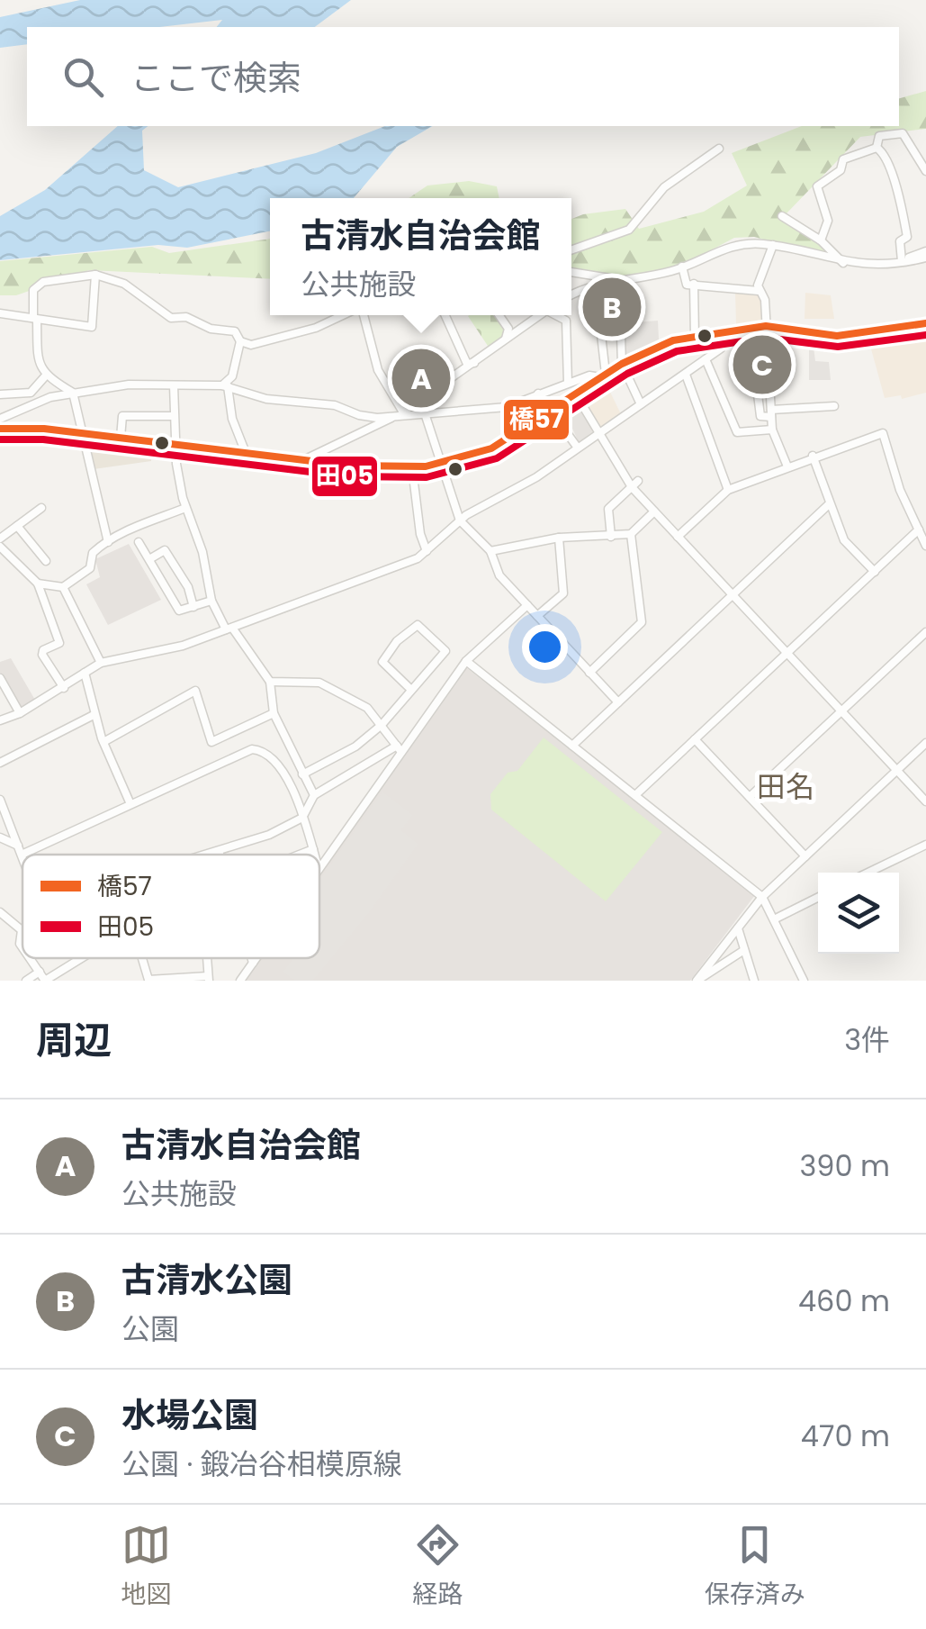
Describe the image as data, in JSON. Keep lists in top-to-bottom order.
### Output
{
  "districts": ["田名"],
  "lines": ["transit line 橋57", "transit line 田05"],
  "legend": ["橋57", "田05"],
  "page": {
    "search": "ここで検索",
    "popup": ["古清水自治会館", "公共施設"],
    "pins": ["B", "C", "A"],
    "heading": ["周辺", "3件"],
    "list": [
      {
        "mark": "A",
        "name": "古清水自治会館",
        "note": "公共施設",
        "value": "390 m"
      },
      {
        "mark": "B",
        "name": "古清水公園",
        "note": "公園",
        "value": "460 m"
      },
      {
        "mark": "C",
        "name": "水場公園",
        "note": "公園 · 鍛冶谷相模原線",
        "value": "470 m"
      }
    ],
    "nav": ["地図", "経路", "保存済み"]
  }
}
